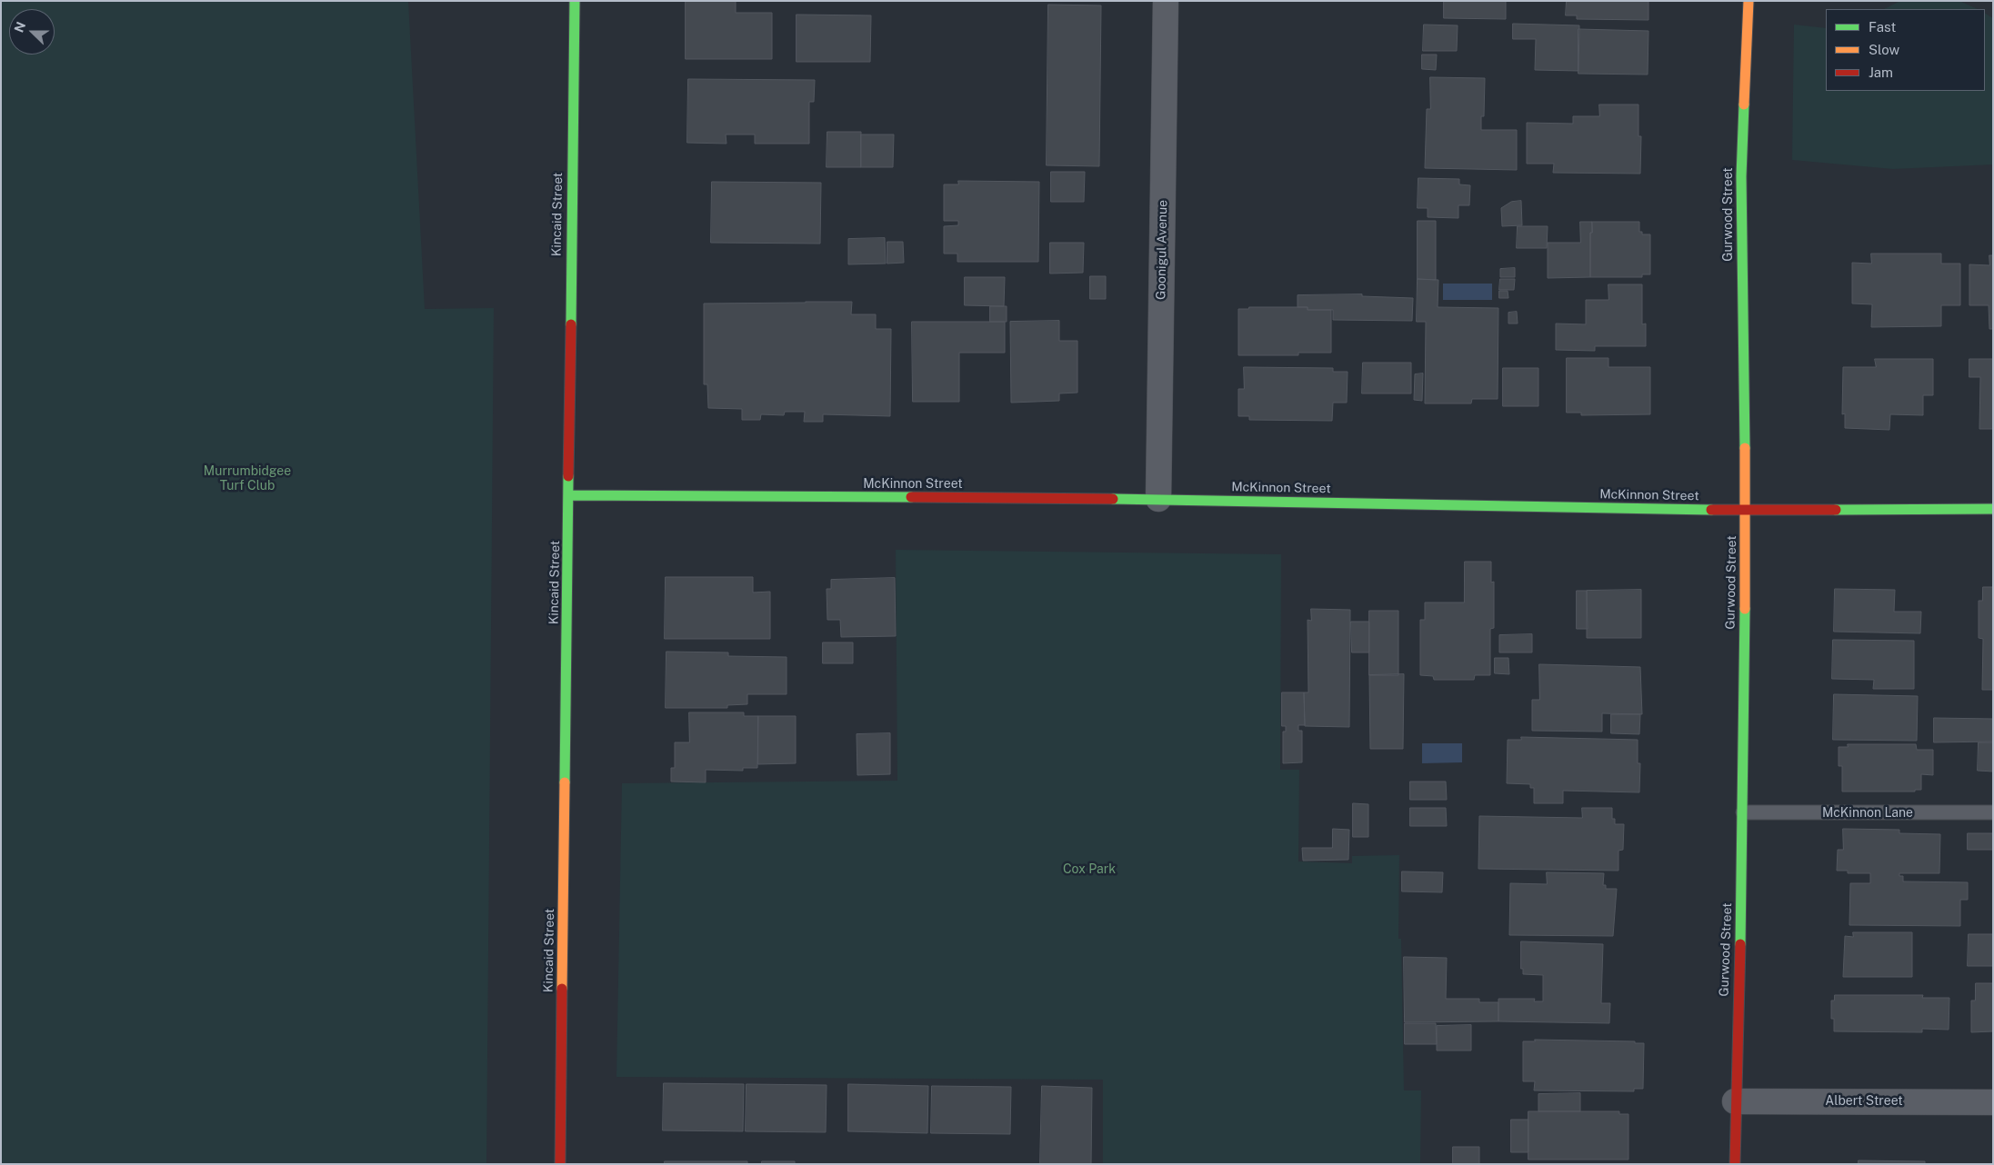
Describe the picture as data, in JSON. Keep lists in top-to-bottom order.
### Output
{
  "streets": {
    "street": [
      "Kincaid Street",
      "Gurwood Street",
      "Goonigul Avenue",
      "McKinnon Street",
      "Albert Street"
    ],
    "lane": ["McKinnon Lane"]
  },
  "crossings": [
    ["Kincaid Street", "McKinnon Street"],
    ["Gurwood Street", "McKinnon Street"],
    ["Gurwood Street", "McKinnon Lane"],
    ["Gurwood Street", "Albert Street"],
    ["Goonigul Avenue", "McKinnon Street"]
  ],
  "parks": ["Murrumbidgee Turf Club", "Cox Park"],
  "legend": ["Fast", "Slow", "Jam"],
  "north": "left"
}
